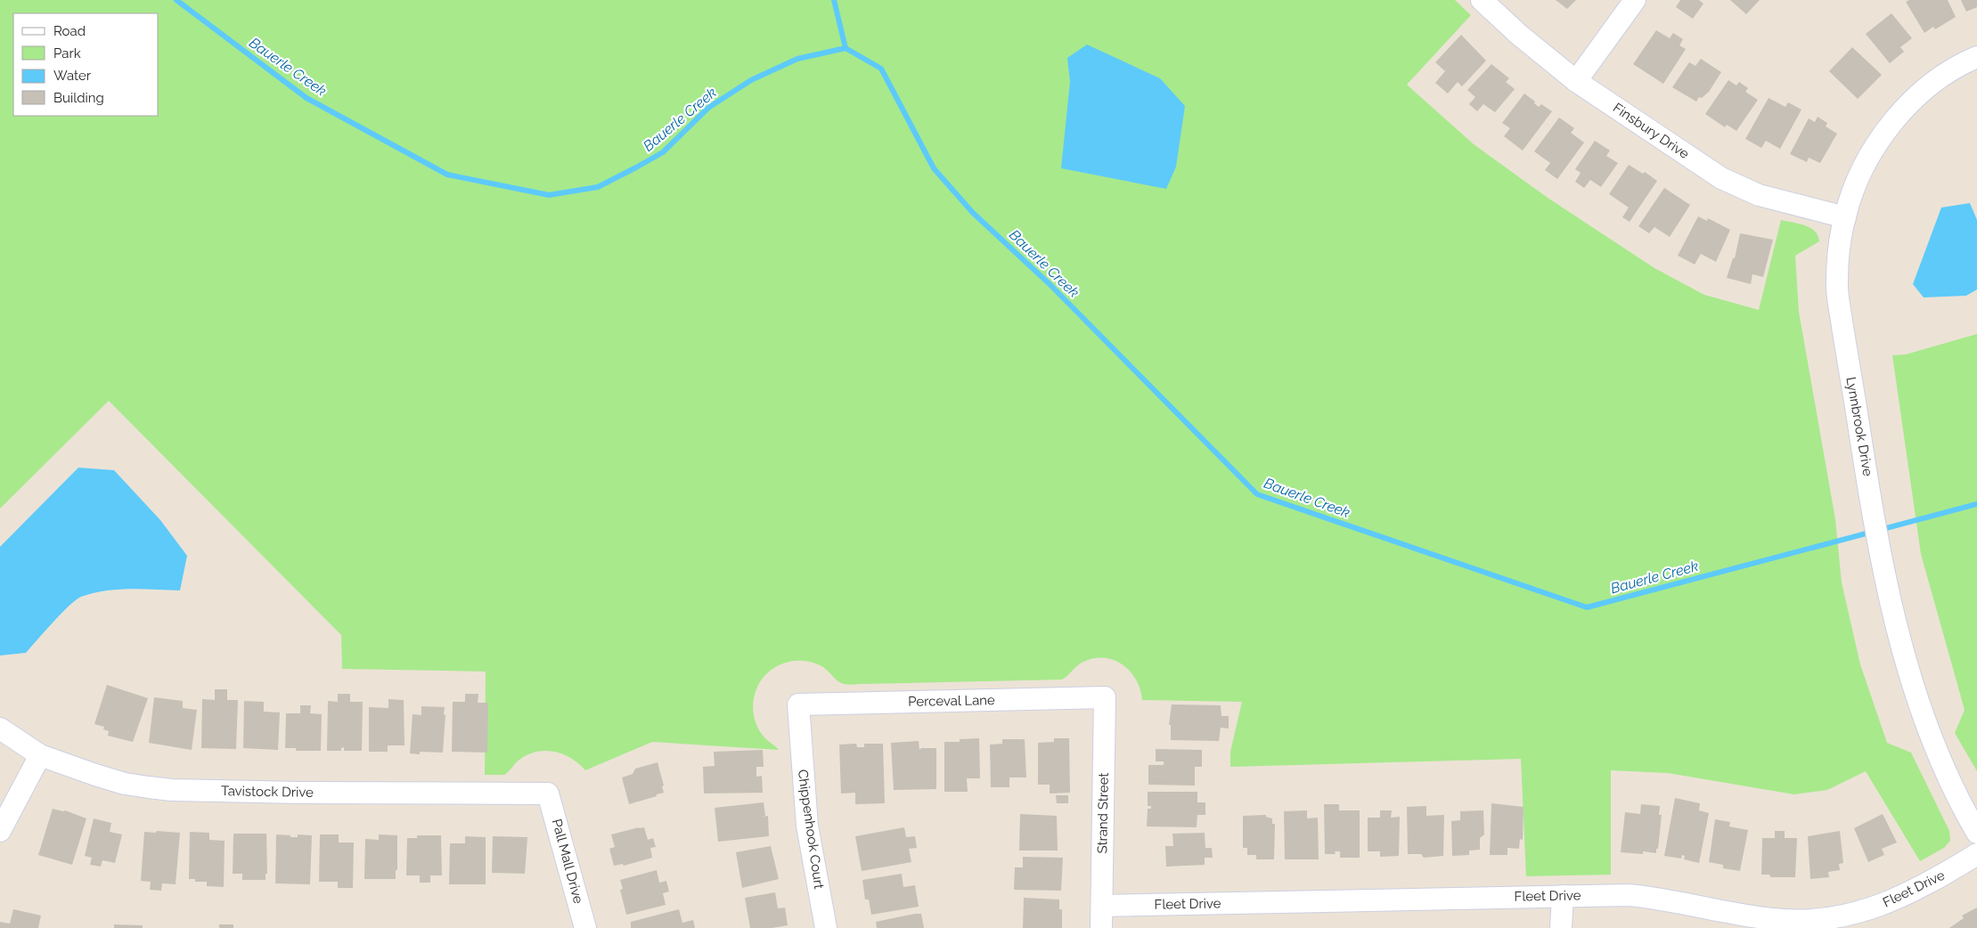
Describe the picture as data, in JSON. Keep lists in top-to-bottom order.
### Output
{
  "streets": {
    "street": [
      "Finsbury Drive",
      "Lynnbrook Drive",
      "Perceval Lane",
      "Tavistock Drive",
      "Strand Street",
      "Chippenhook Court",
      "Pall Mall Drive",
      "Fleet Drive"
    ]
  },
  "crossings": [
    ["Finsbury Drive", "Lynnbrook Drive"],
    ["Perceval Lane", "Strand Street"],
    ["Perceval Lane", "Chippenhook Court"],
    ["Tavistock Drive", "Pall Mall Drive"],
    ["Strand Street", "Fleet Drive"]
  ],
  "water": ["Bauerle Creek"],
  "legend": [
    "Road",
    "Park",
    "Water",
    "Building"
  ]
}
